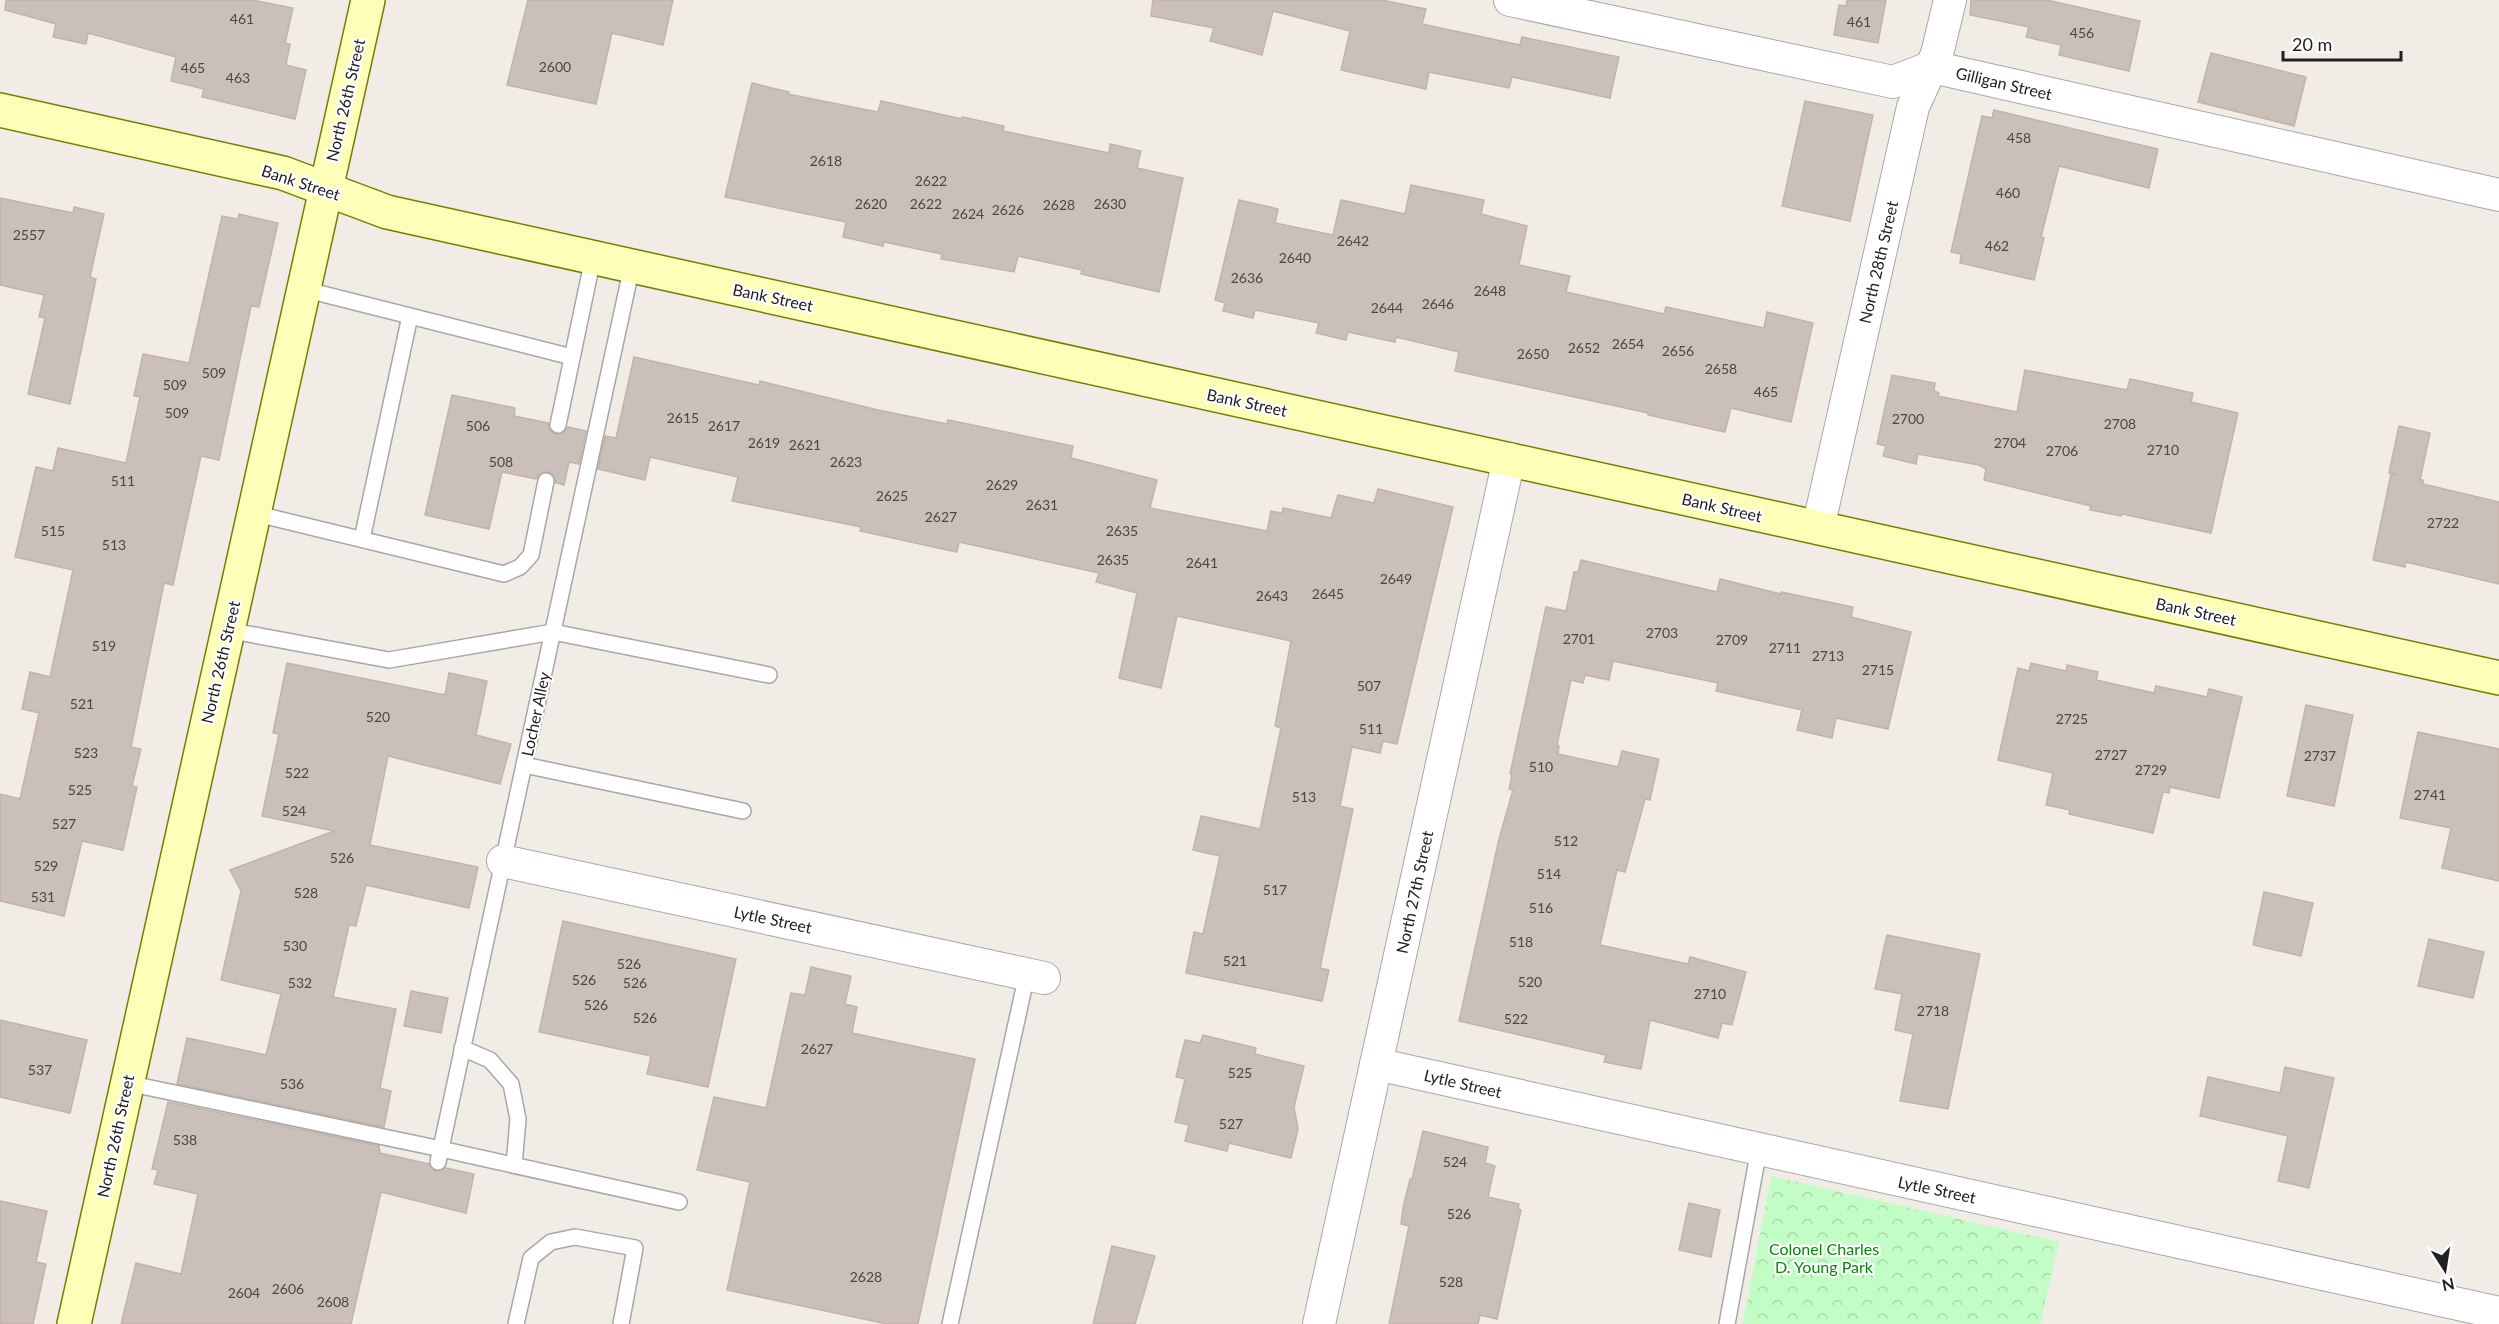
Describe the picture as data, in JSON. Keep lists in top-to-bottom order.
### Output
{
  "streets": {
    "street": [
      "Gilligan Street",
      "North 26th Street",
      "Bank Street",
      "North 28th Street",
      "North 27th Street",
      "Lytle Street"
    ],
    "lane": ["Locher Alley"]
  },
  "crossings": [
    ["Gilligan Street", "North 28th Street"],
    ["North 26th Street", "Bank Street"],
    ["Bank Street", "North 28th Street"],
    ["Bank Street", "Locher Alley"],
    ["Bank Street", "North 27th Street"],
    ["Locher Alley", "Lytle Street"],
    ["North 27th Street", "Lytle Street"]
  ],
  "parks": ["Colonel Charles D. Young Park"],
  "house_numbers": [
    "461",
    "461",
    "456",
    "2600",
    "465",
    "463",
    "458",
    "2618",
    "2622",
    "460",
    "2620",
    "2622",
    "2630",
    "2628",
    "2626",
    "2624",
    "2557",
    "2642",
    "462",
    "2640",
    "2636",
    "2648",
    "2646",
    "2644",
    "2654",
    "2652",
    "2656",
    "2650",
    "2658",
    "509",
    "509",
    "465",
    "509",
    "2615",
    "2700",
    "2708",
    "506",
    "2617",
    "2619",
    "2704",
    "2621",
    "2710",
    "2706",
    "508",
    "2623",
    "511",
    "2629",
    "2625",
    "2631",
    "2627",
    "2722",
    "515",
    "2635",
    "513",
    "2635",
    "2641",
    "2649",
    "2645",
    "2643",
    "2703",
    "2701",
    "2709",
    "519",
    "2711",
    "2713",
    "2715",
    "507",
    "521",
    "520",
    "2725",
    "511",
    "523",
    "2727",
    "2737",
    "510",
    "2729",
    "522",
    "525",
    "2741",
    "513",
    "524",
    "527",
    "512",
    "526",
    "529",
    "514",
    "517",
    "528",
    "531",
    "516",
    "518",
    "530",
    "521",
    "526",
    "526",
    "520",
    "532",
    "526",
    "2710",
    "526",
    "2718",
    "526",
    "522",
    "2627",
    "537",
    "525",
    "536",
    "527",
    "538",
    "524",
    "526",
    "2628",
    "528",
    "2606",
    "2604",
    "2608"
  ],
  "scale_bar": "20 m",
  "north": "bottom"
}
